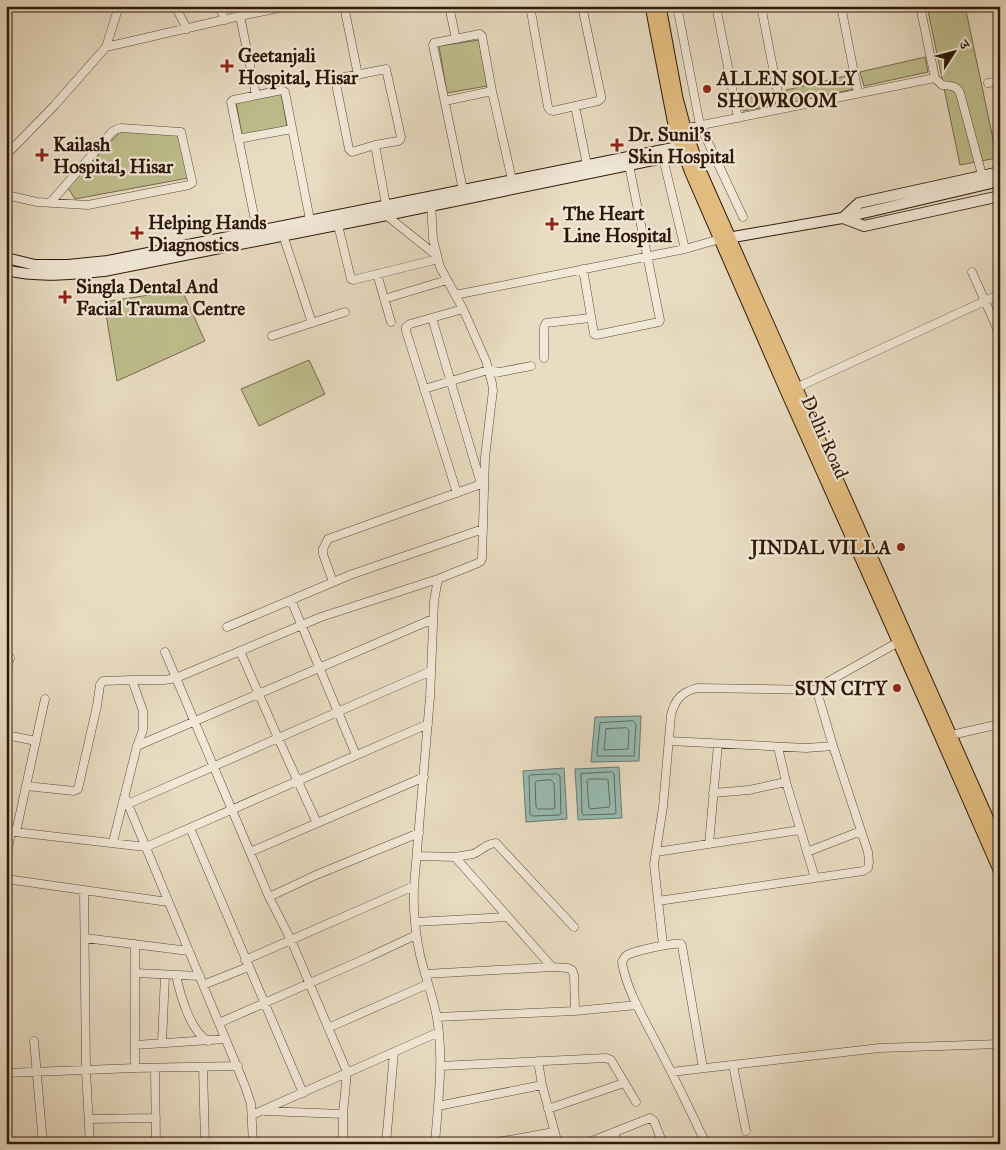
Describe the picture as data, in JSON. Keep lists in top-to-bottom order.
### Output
{
  "streets": {
    "main road": ["Delhi Road"]
  },
  "places": {
    "health": [
      "Geetanjali Hospital, Hisar",
      "Dr. Sunil's Skin Hospital",
      "Kailash Hospital, Hisar",
      "The Heart Line Hospital",
      "Helping Hands Diagnostics",
      "Singla Dental And Facial Trauma Centre"
    ],
    "other": ["ALLEN SOLLY SHOWROOM", "JINDAL VILLA", "SUN CITY"]
  },
  "north": "top right"
}
